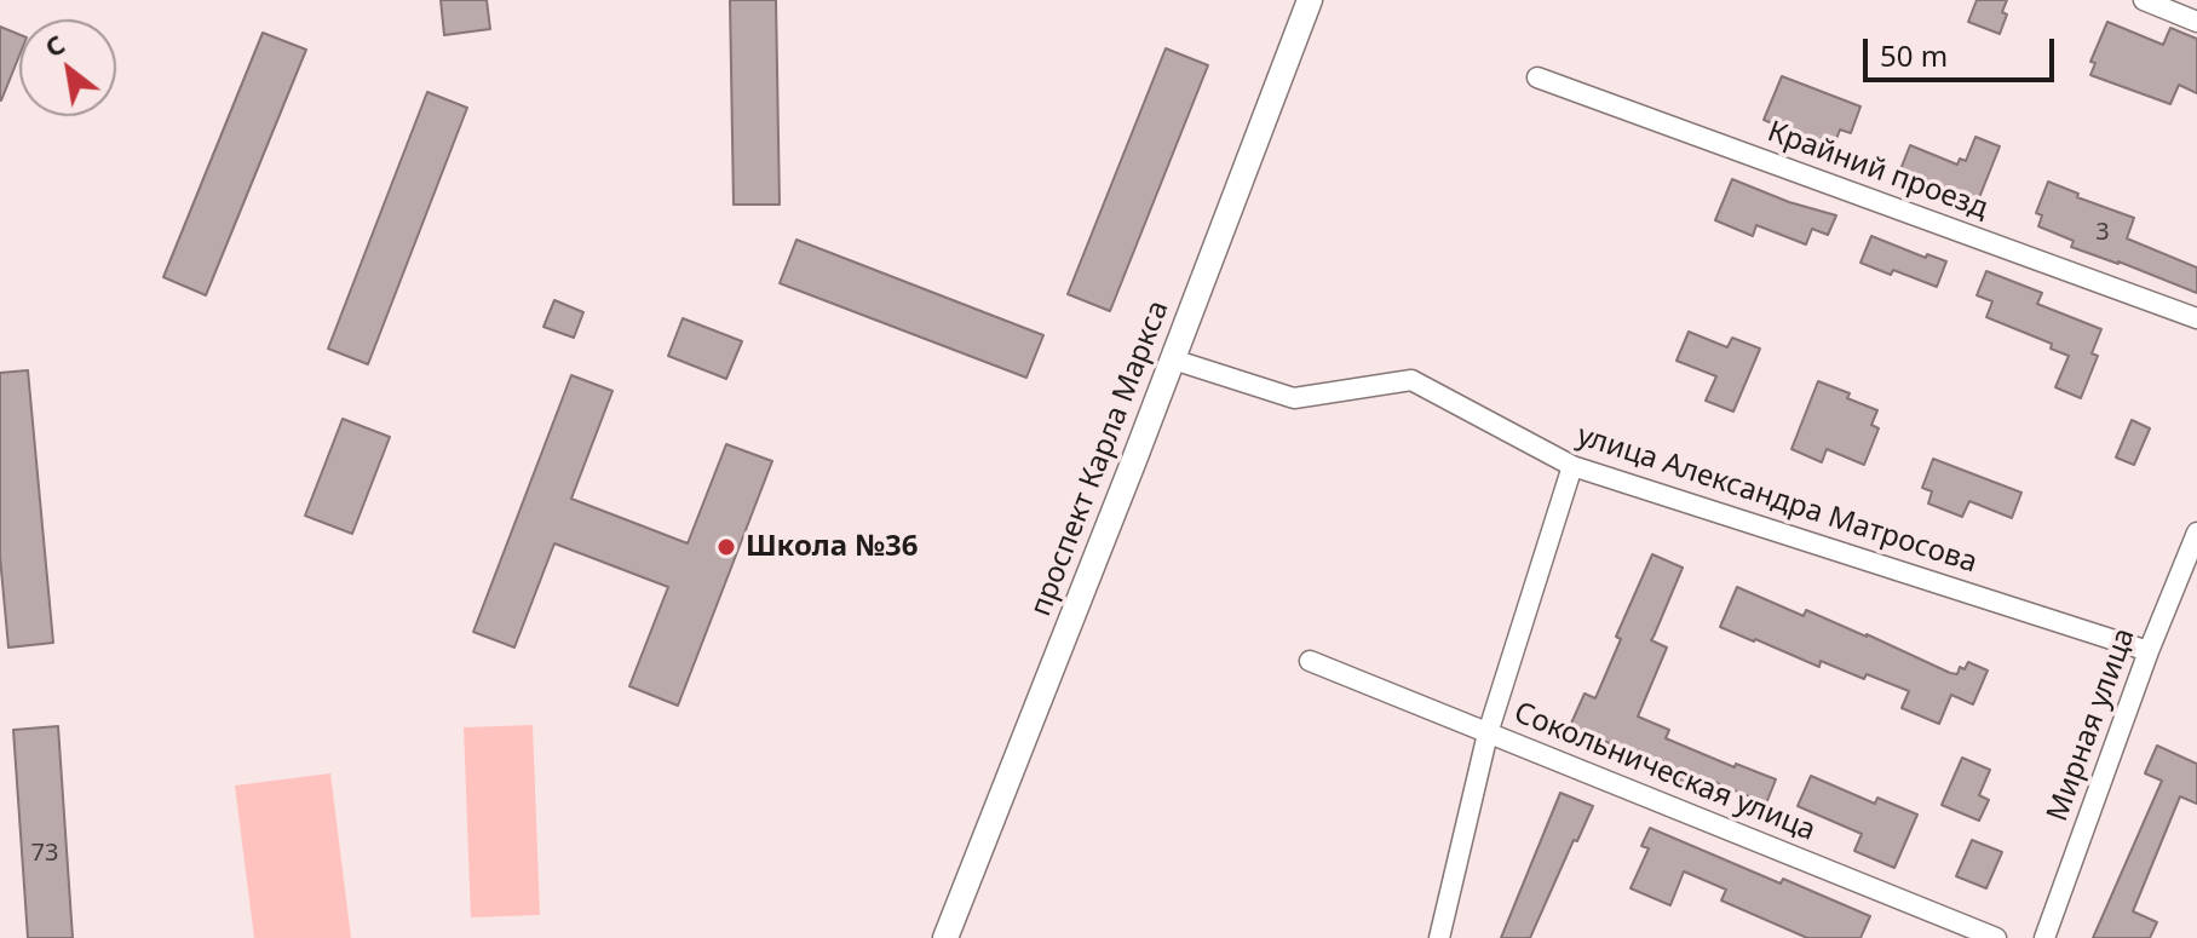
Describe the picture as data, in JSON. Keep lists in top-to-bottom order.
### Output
{
  "streets": {
    "street": [
      "Крайний проезд",
      "проспект Карла Маркса",
      "улица Александра Матросова",
      "Мирная улица",
      "Сокольническая улица"
    ]
  },
  "crossings": [
    ["проспект Карла Маркса", "улица Александра Матросова"],
    ["улица Александра Матросова", "Мирная улица"]
  ],
  "places": ["Школа №36"],
  "house_numbers": ["3", "73"],
  "scale_bar": "50 m",
  "north": "top left"
}
